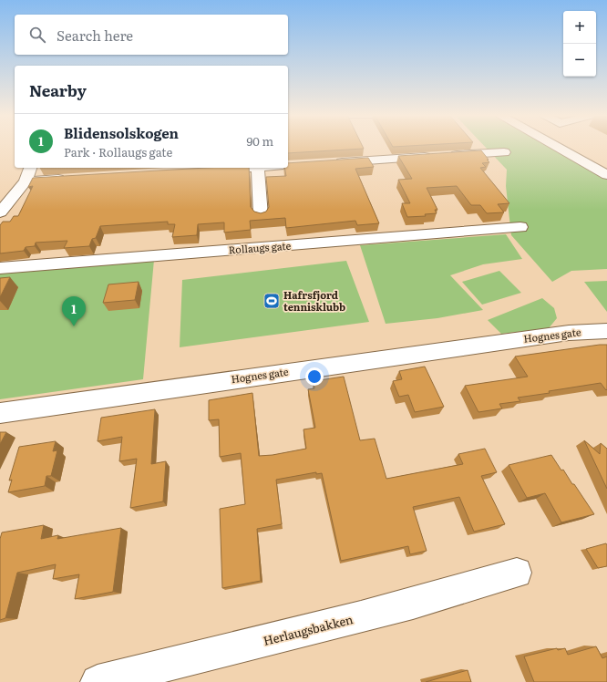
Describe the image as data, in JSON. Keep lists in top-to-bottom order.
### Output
{
  "streets": {
    "street": ["Rollaugs gate", "Hognes gate", "Herlaugsbakken"]
  },
  "places": {
    "sports": ["Hafrsfjord tennisklubb"]
  },
  "page": {
    "map_buttons": ["+", "−"],
    "search": "Search here",
    "heading": "Nearby",
    "list": [
      {
        "mark": "1",
        "name": "Blidensolskogen",
        "note": "Park · Rollaugs gate",
        "value": "90 m"
      }
    ],
    "pins": "1"
  }
}
